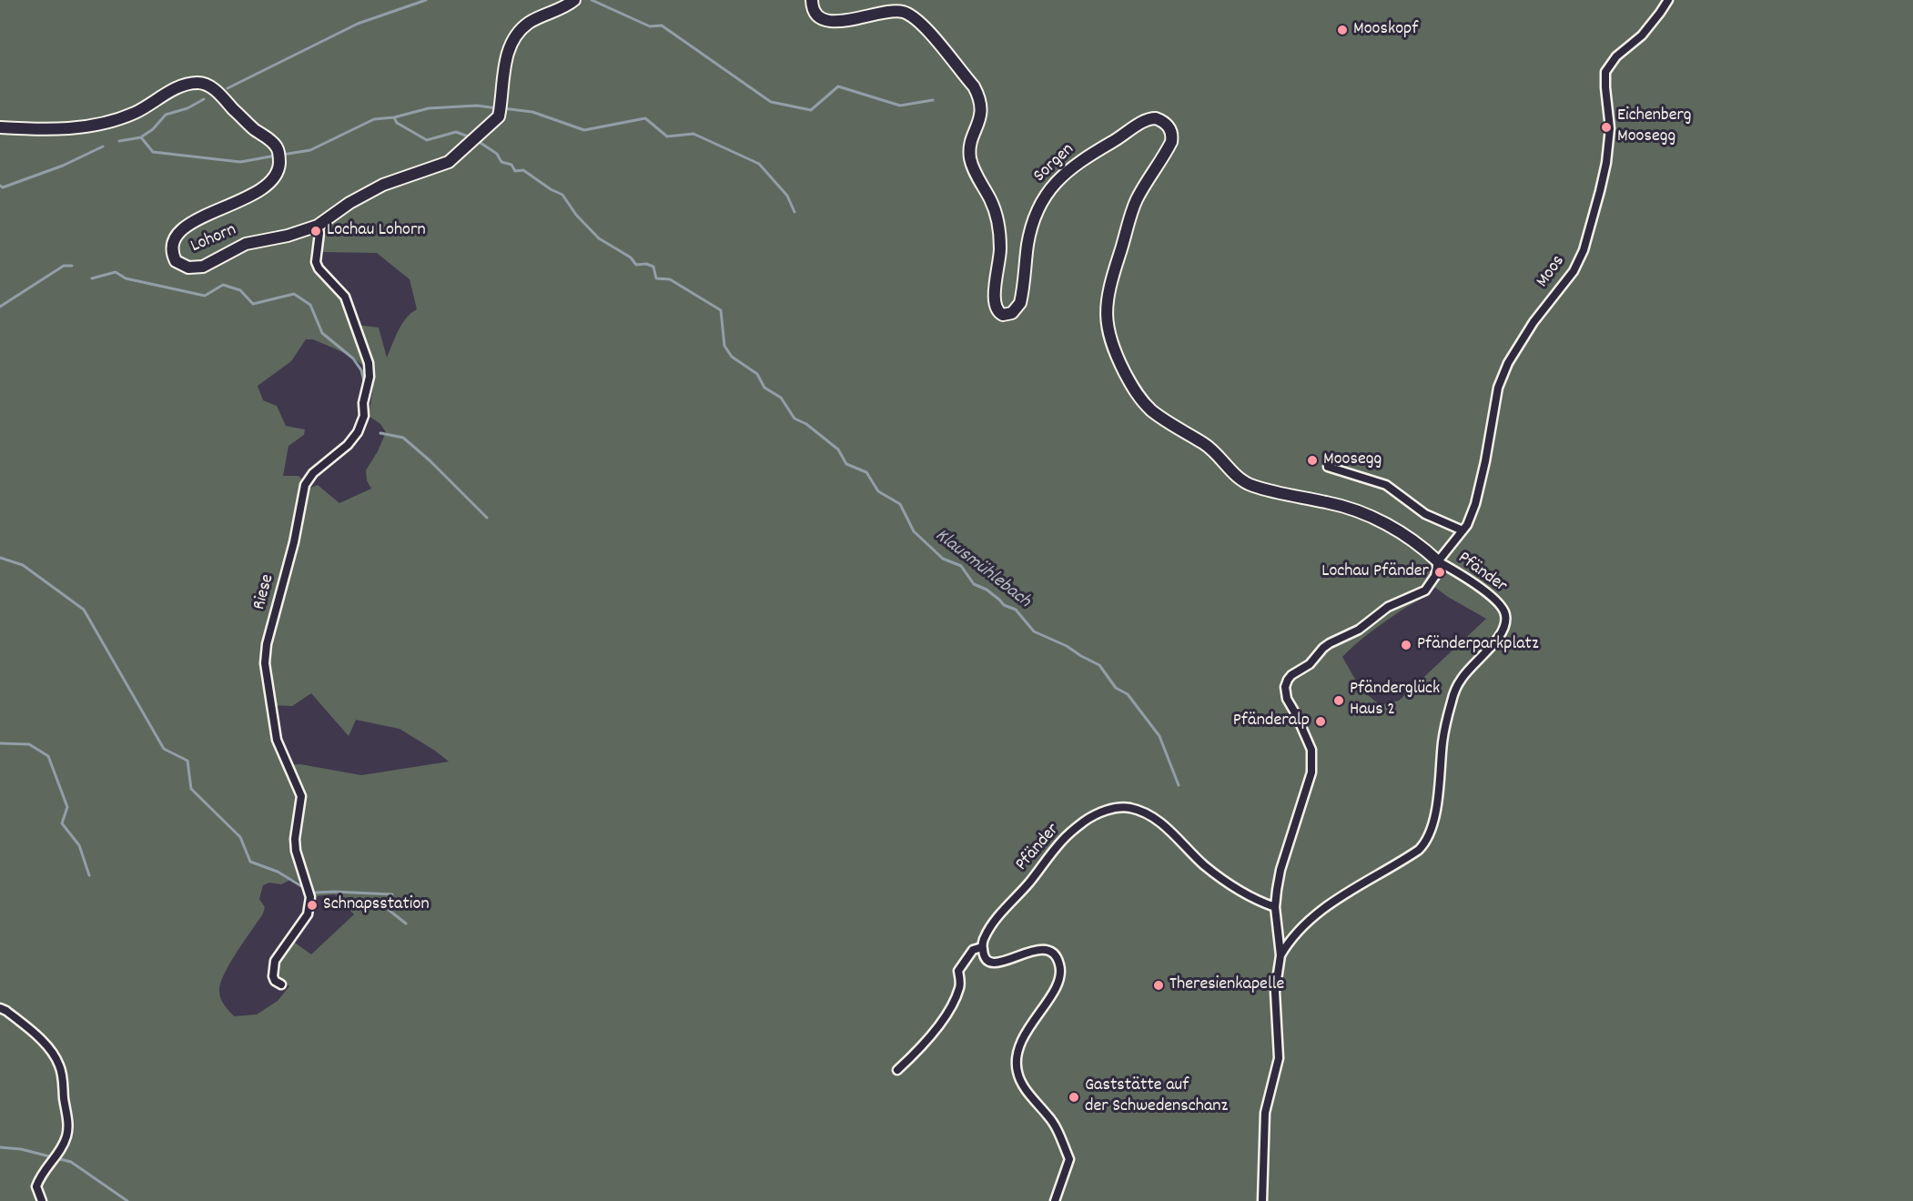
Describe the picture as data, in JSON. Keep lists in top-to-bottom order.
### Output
{
  "streets": {
    "street": [
      "Sorgen",
      "Lohorn",
      "Moos",
      "Pfänder",
      "Riese"
    ]
  },
  "crossings": [
    ["Sorgen", "Moos"],
    ["Sorgen", "Pfänder"],
    ["Lohorn", "Riese"],
    ["Moos", "Pfänder"]
  ],
  "water": ["Klausmühlebach"],
  "places": [
    "Mooskopf",
    "Eichenberg Moosegg",
    "Lochau Lohorn",
    "Moosegg",
    "Lochau Pfänder",
    "Pfänderparkplatz",
    "Pfänderglück Haus 2",
    "Pfänderalp",
    "Schnapsstation",
    "Theresienkapelle",
    "Gaststätte auf der Schwedenschanz"
  ]
}
